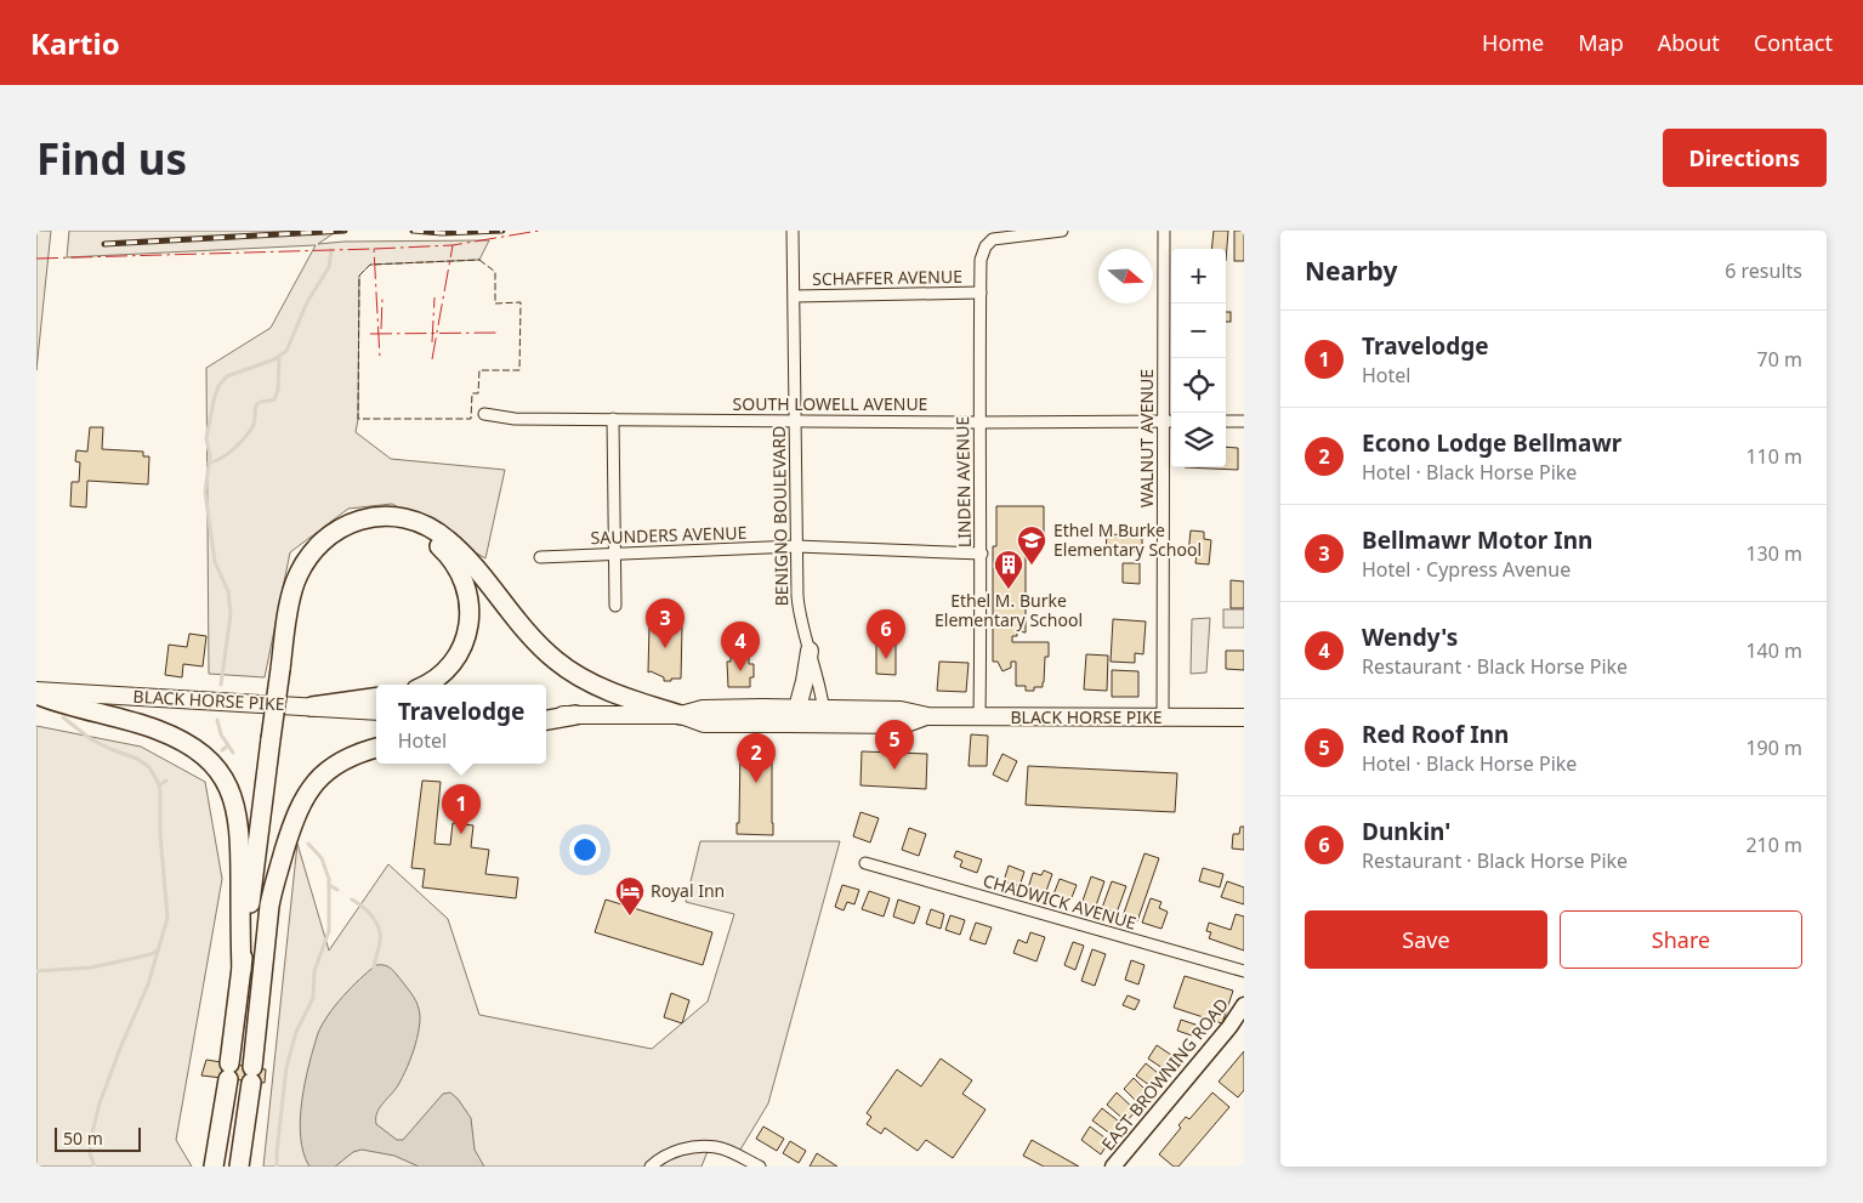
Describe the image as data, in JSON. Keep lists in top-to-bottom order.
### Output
{
  "streets": {
    "main road": ["BLACK HORSE PIKE", "EAST BROWNING ROAD"],
    "street": [
      "SCHAFFER AVENUE",
      "SOUTH LOWELL AVENUE",
      "WALNUT AVENUE",
      "LINDEN AVENUE",
      "BENIGNO BOULEVARD",
      "SAUNDERS AVENUE",
      "CHADWICK AVENUE"
    ]
  },
  "crossings": [
    ["SCHAFFER AVENUE", "LINDEN AVENUE"],
    ["SCHAFFER AVENUE", "BENIGNO BOULEVARD"],
    ["SOUTH LOWELL AVENUE", "WALNUT AVENUE"],
    ["SOUTH LOWELL AVENUE", "LINDEN AVENUE"],
    ["SOUTH LOWELL AVENUE", "BENIGNO BOULEVARD"],
    ["WALNUT AVENUE", "BLACK HORSE PIKE"],
    ["LINDEN AVENUE", "SAUNDERS AVENUE"],
    ["LINDEN AVENUE", "BLACK HORSE PIKE"],
    ["BENIGNO BOULEVARD", "SAUNDERS AVENUE"],
    ["BENIGNO BOULEVARD", "BLACK HORSE PIKE"]
  ],
  "places": {
    "school or university": ["Ethel M Burke Elementary School"],
    "building": ["Ethel M. Burke Elementary School"],
    "hotel": ["Royal Inn"]
  },
  "scale_bar": "50 m",
  "north": "right",
  "page": {
    "header": "Kartio",
    "nav": [
      "Home",
      "Map",
      "About",
      "Contact"
    ],
    "buttons": [
      "Directions",
      ["Save", "Share"]
    ],
    "title": "Find us",
    "heading": ["Nearby", "6 results"],
    "map_buttons": ["+", "−"],
    "list": [
      {
        "mark": "1",
        "name": "Travelodge",
        "note": "Hotel",
        "value": "70 m"
      },
      {
        "mark": "2",
        "name": "Econo Lodge Bellmawr",
        "note": "Hotel · Black Horse Pike",
        "value": "110 m"
      },
      {
        "mark": "3",
        "name": "Bellmawr Motor Inn",
        "note": "Hotel · Cypress Avenue",
        "value": "130 m"
      },
      {
        "mark": "4",
        "name": "Wendy's",
        "note": "Restaurant · Black Horse Pike",
        "value": "140 m"
      },
      {
        "mark": "5",
        "name": "Red Roof Inn",
        "note": "Hotel · Black Horse Pike",
        "value": "190 m"
      },
      {
        "mark": "6",
        "name": "Dunkin'",
        "note": "Restaurant · Black Horse Pike",
        "value": "210 m"
      }
    ],
    "pins": [
      "3",
      "6",
      "4",
      "5",
      "2",
      "1"
    ],
    "popup": ["Travelodge", "Hotel"],
    "scale": "50 m"
  }
}
